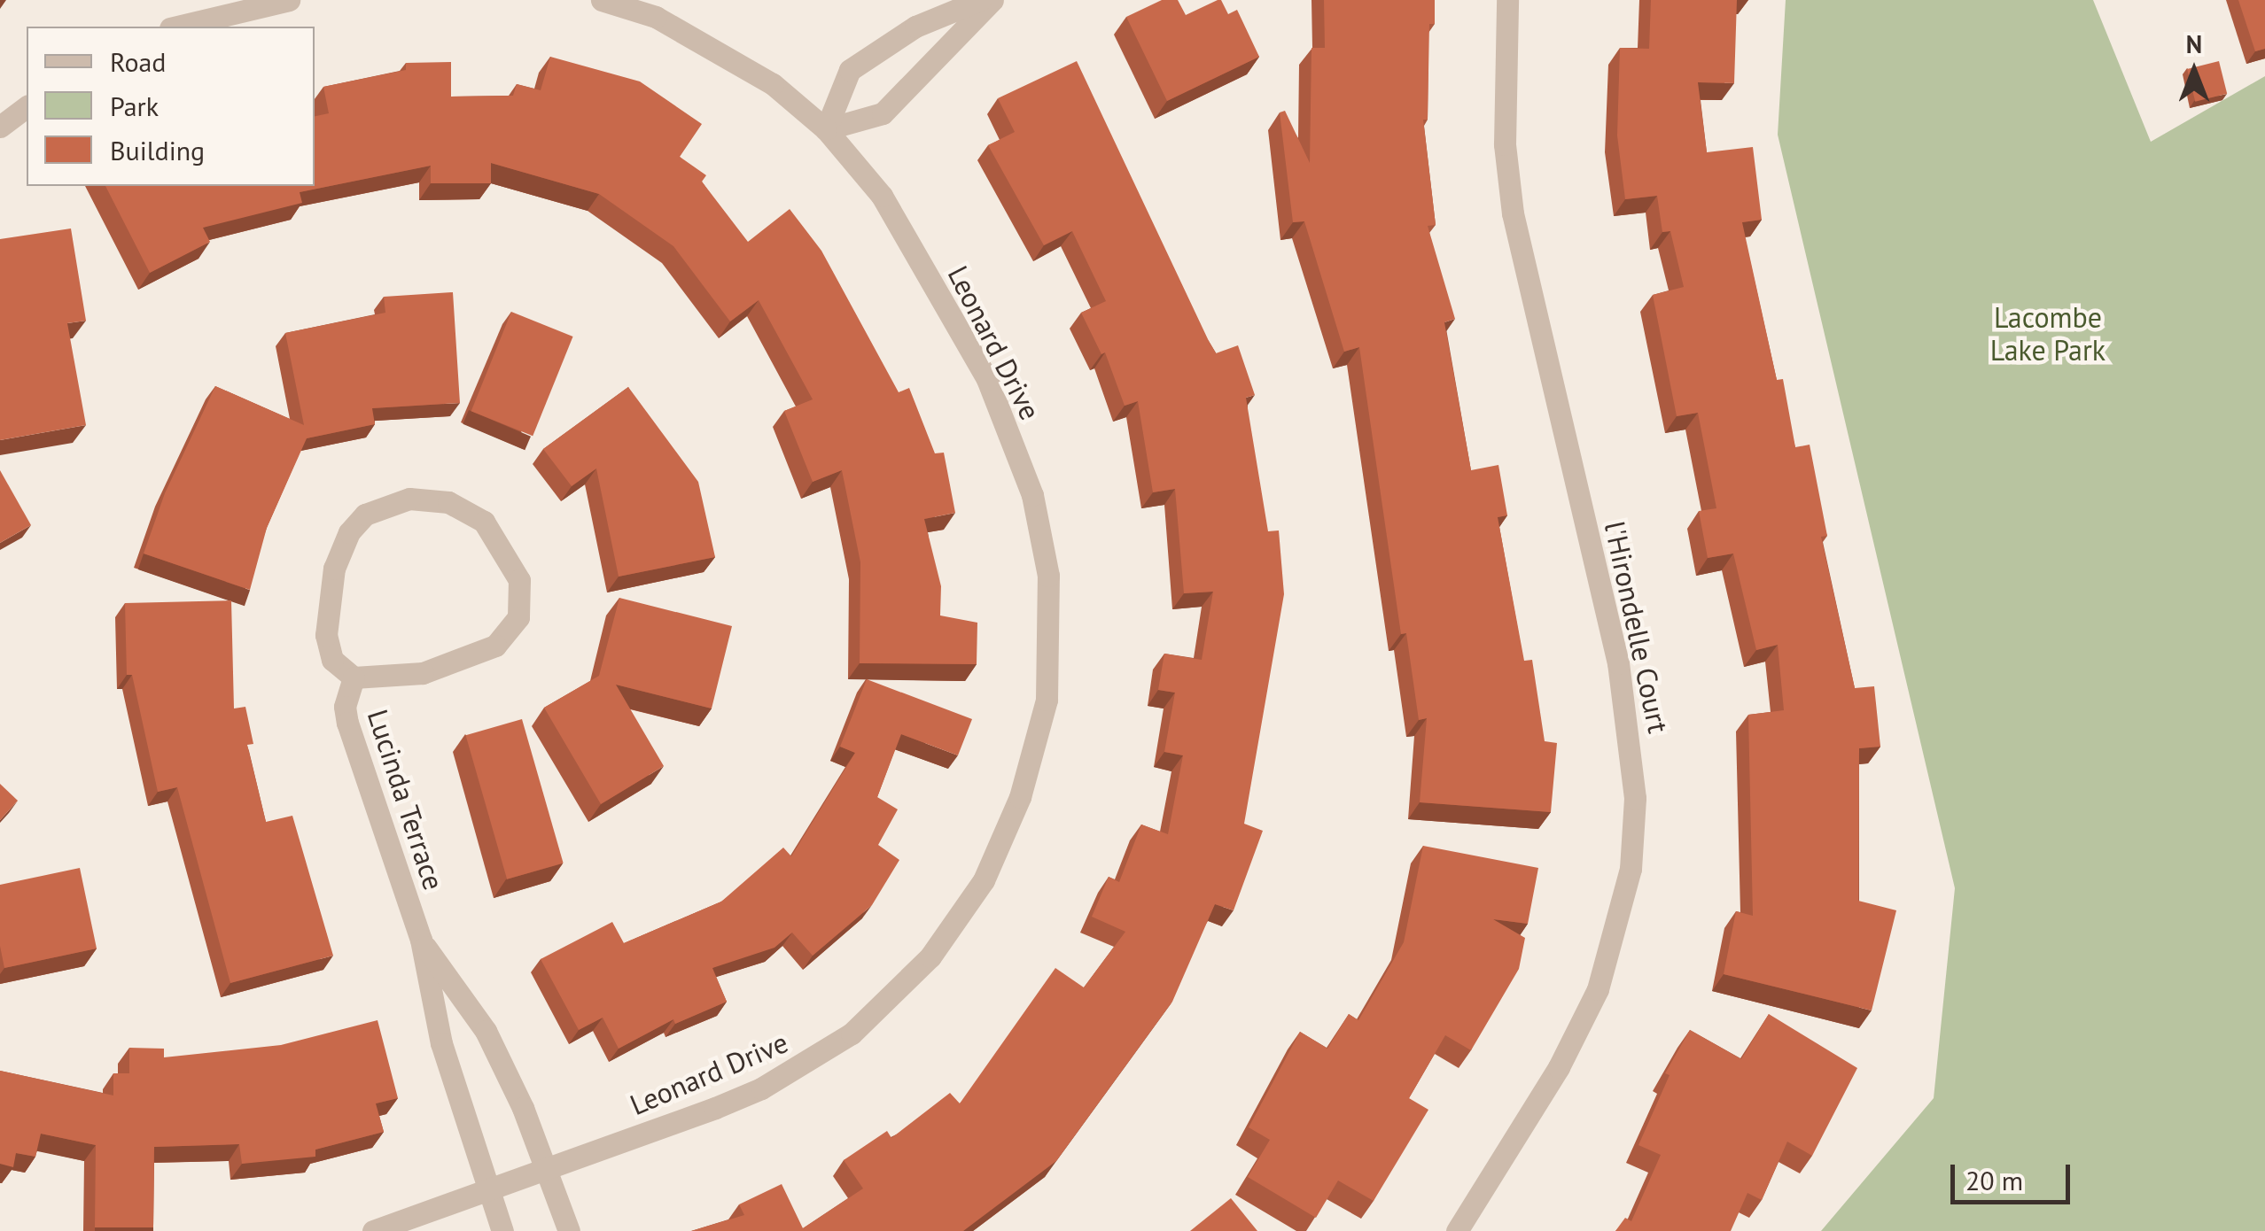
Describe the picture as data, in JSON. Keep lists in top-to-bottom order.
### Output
{
  "streets": {
    "street": ["Leonard Drive", "l'Hirondelle Court", "Lucinda Terrace"]
  },
  "crossings": [
    ["Leonard Drive", "Lucinda Terrace"]
  ],
  "parks": ["Lacombe Lake Park"],
  "legend": ["Road", "Park", "Building"],
  "scale_bar": "20 m",
  "north": "top"
}
